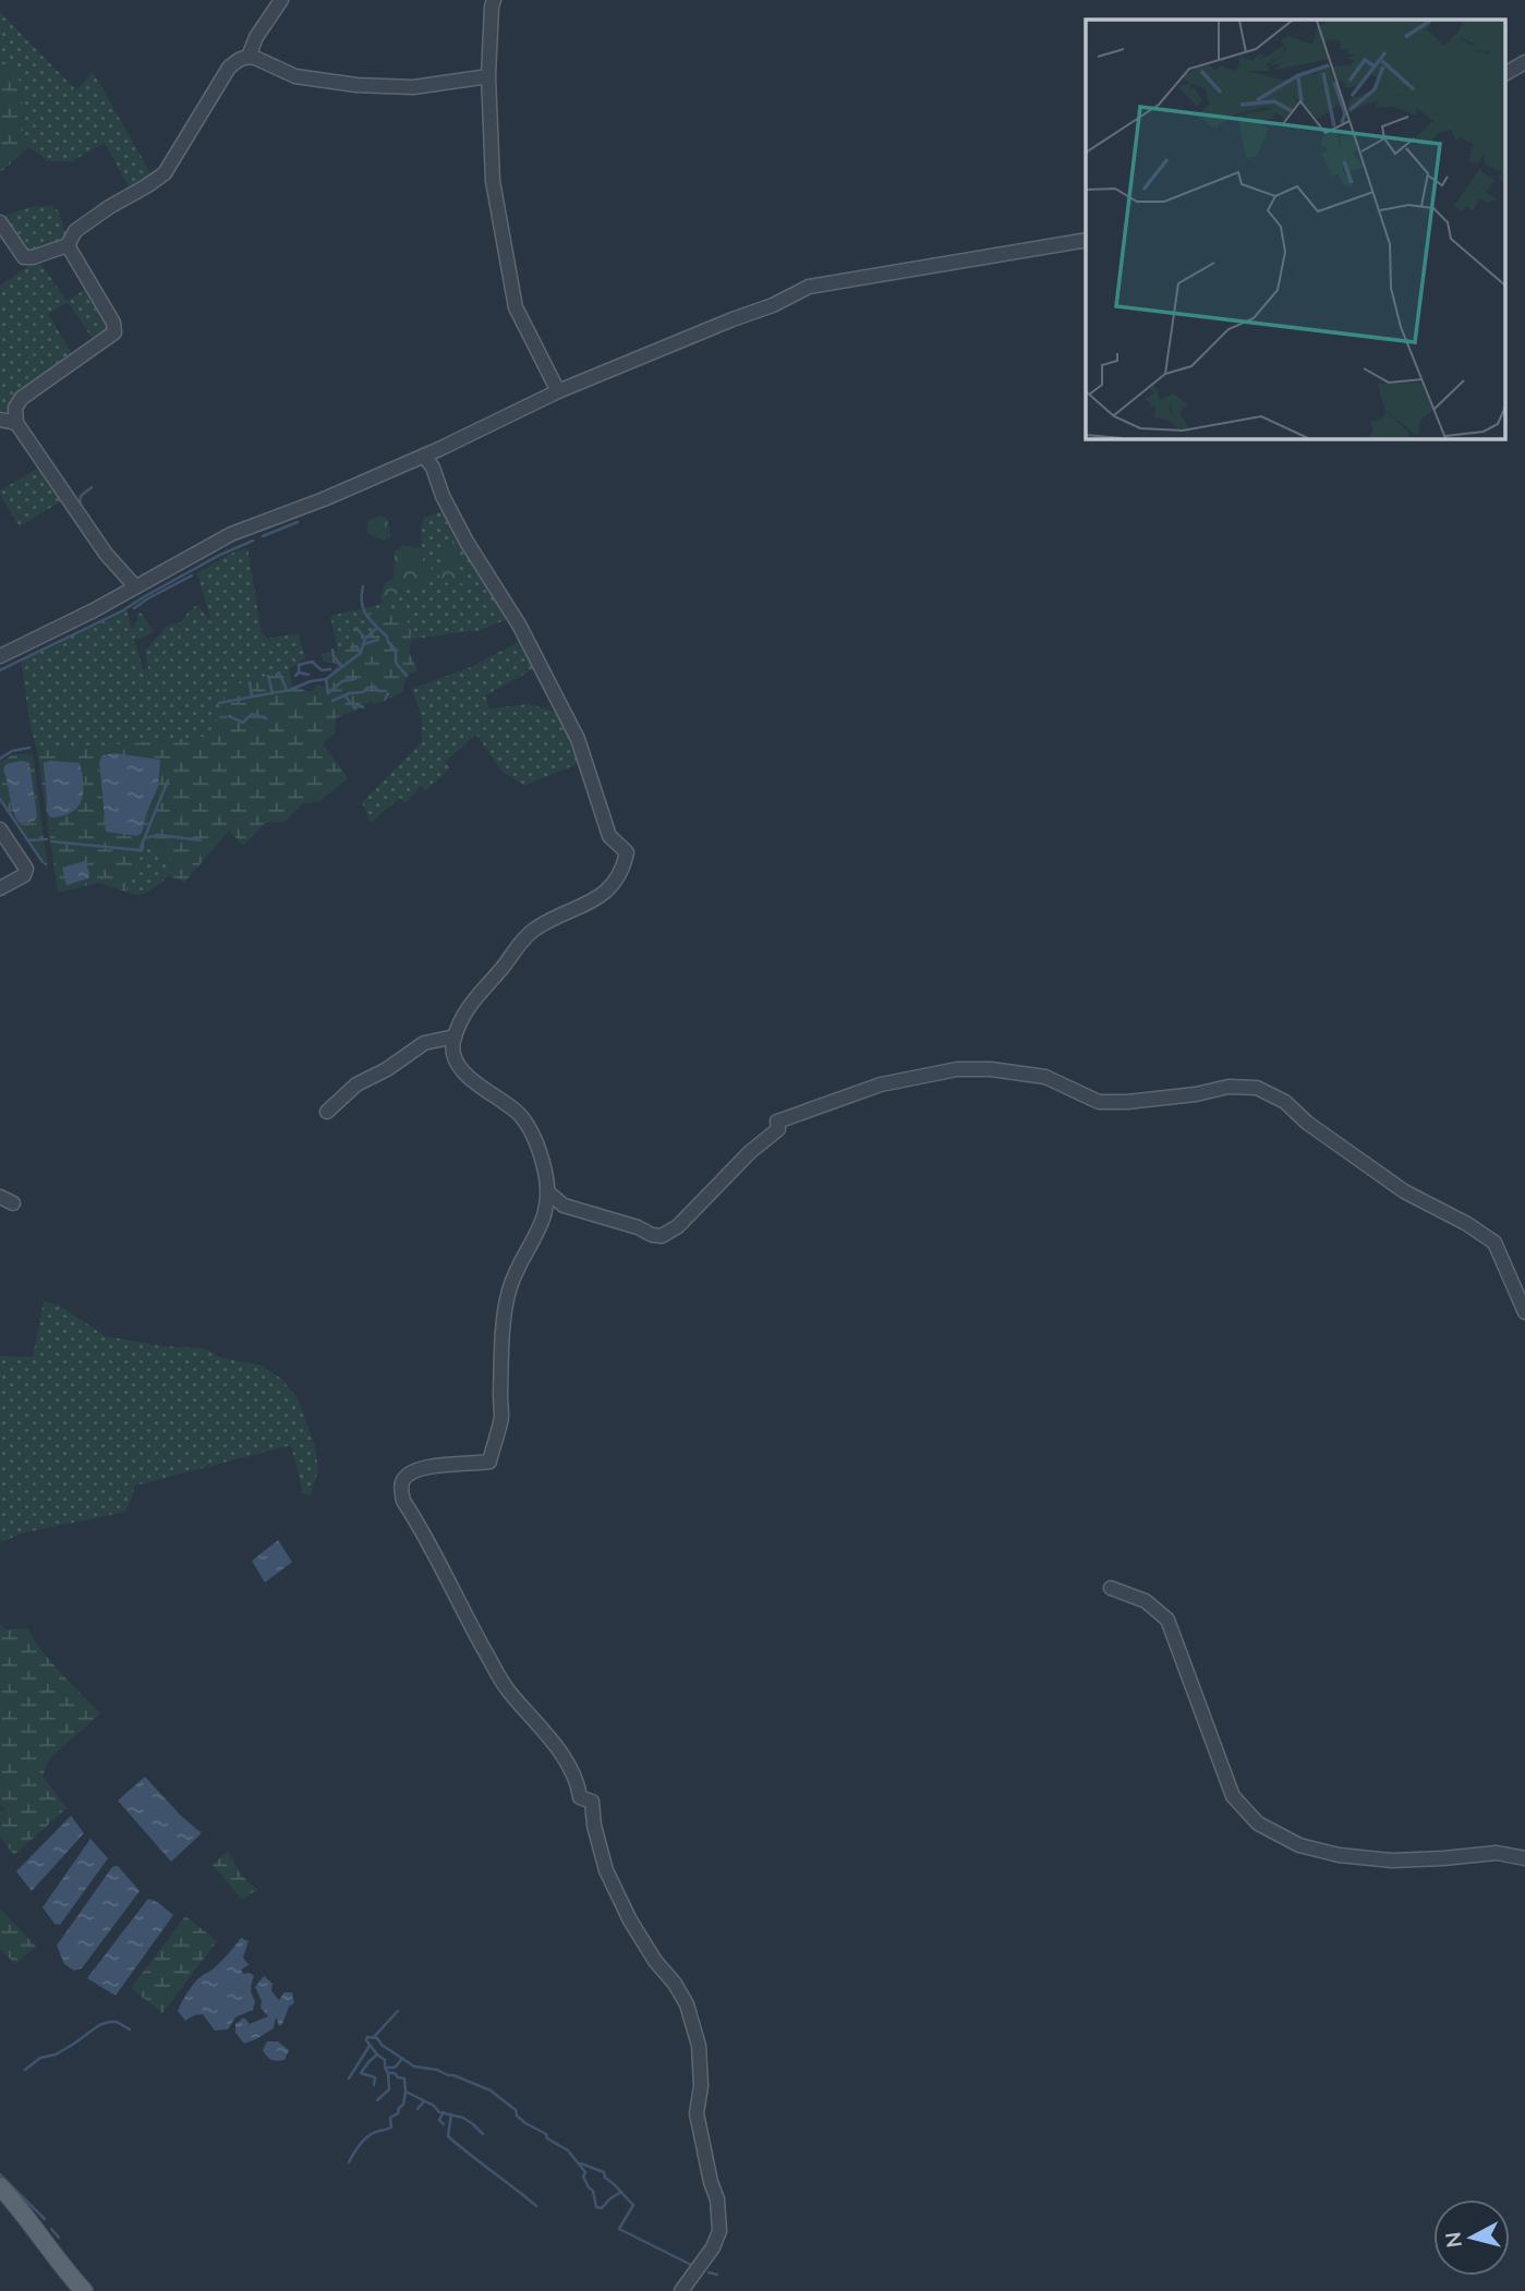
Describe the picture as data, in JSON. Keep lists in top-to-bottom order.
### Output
{
  "north": "left"
}
